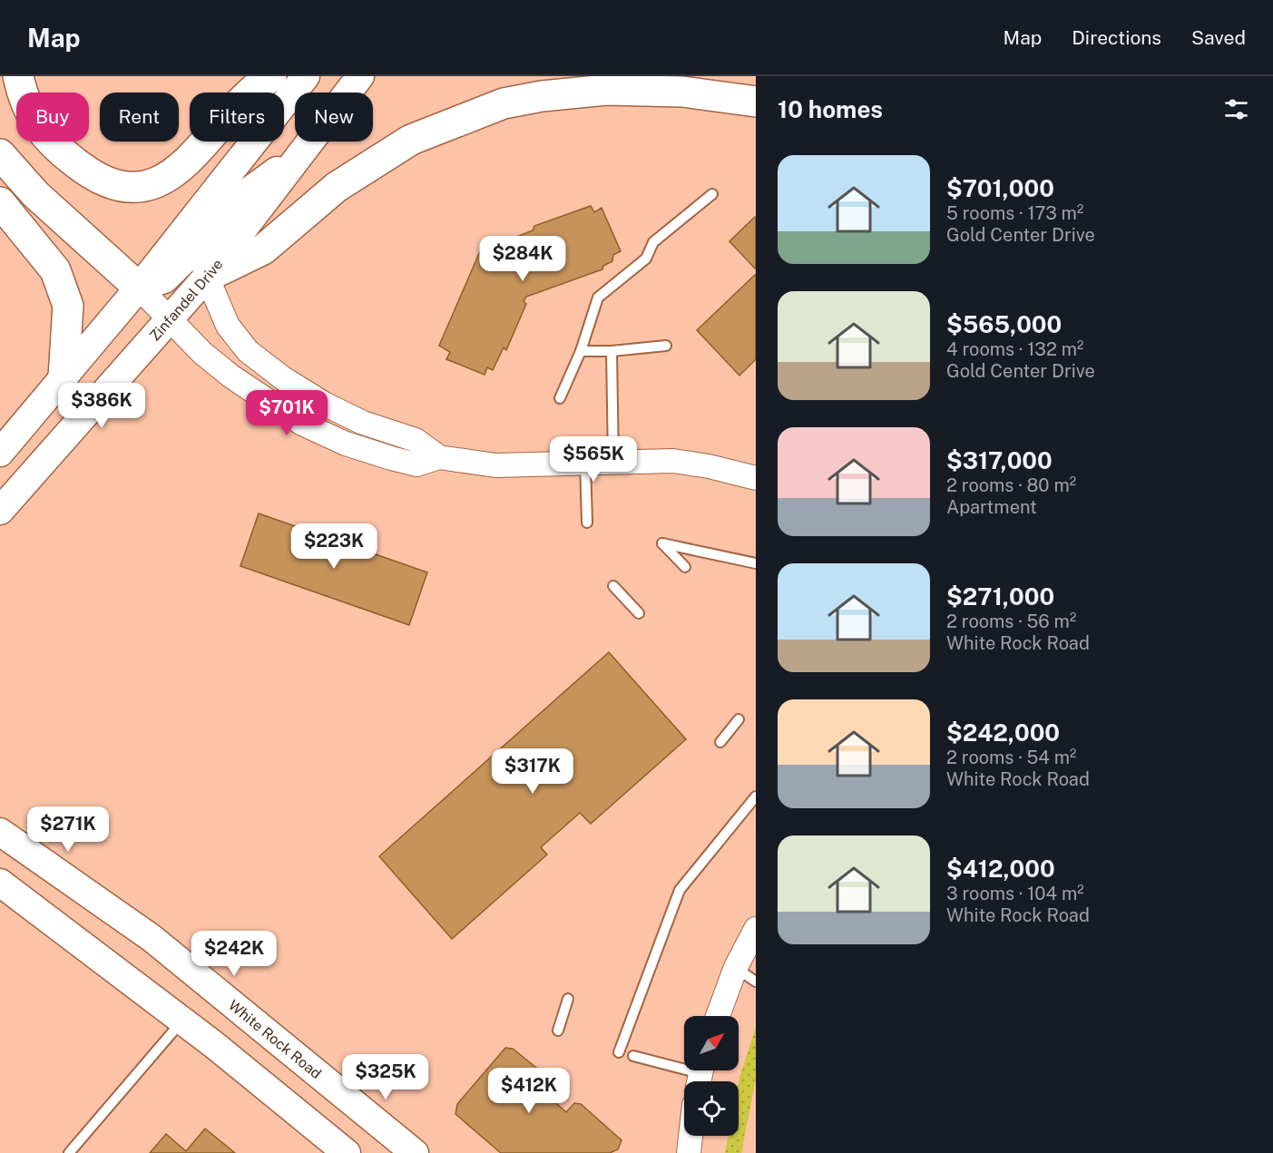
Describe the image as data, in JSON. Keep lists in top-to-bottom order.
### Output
{
  "streets": {
    "main road": ["Zinfandel Drive", "White Rock Road"]
  },
  "north": "top right",
  "page": {
    "header": "Map",
    "nav": ["Map", "Directions", "Saved"],
    "heading": "10 homes",
    "chip": [
      "Buy",
      "Rent",
      "Filters",
      "New"
    ],
    "list": [
      {
        "name": "$701,000",
        "note": "5 rooms · 173 m² · Gold Center Drive"
      },
      {
        "name": "$565,000",
        "note": "4 rooms · 132 m² · Gold Center Drive"
      },
      {
        "name": "$317,000",
        "note": "2 rooms · 80 m² · Apartment"
      },
      {
        "name": "$271,000",
        "note": "2 rooms · 56 m² · White Rock Road"
      },
      {
        "name": "$242,000",
        "note": "2 rooms · 54 m² · White Rock Road"
      },
      {
        "name": "$412,000",
        "note": "3 rooms · 104 m² · White Rock Road"
      }
    ],
    "price": [
      "$284K",
      "$386K",
      "$701K",
      "$565K",
      "$223K",
      "$317K",
      "$271K",
      "$242K",
      "$325K",
      "$412K"
    ]
  }
}
